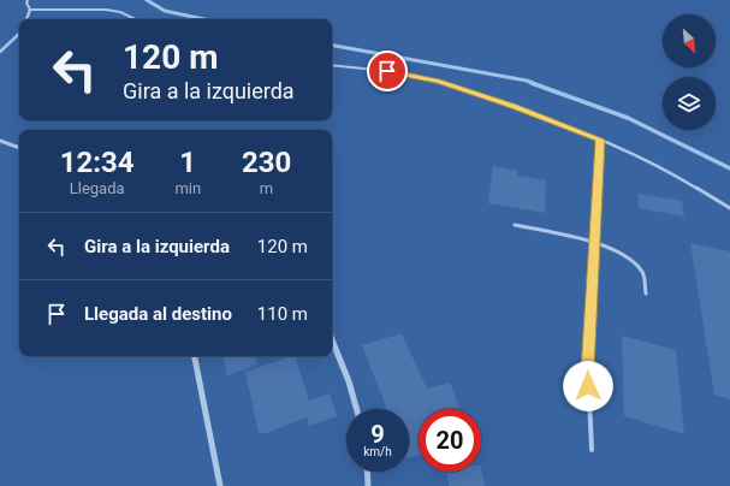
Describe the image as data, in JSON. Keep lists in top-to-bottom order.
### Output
{
  "north": "bottom right",
  "page": {
    "turn": ["120 m", "Gira a la izquierda"],
    "eta": [
      "12:34",
      "Llegada",
      "1",
      "min",
      "230",
      "m"
    ],
    "list": [
      {
        "name": "Gira a la izquierda",
        "value": "120 m"
      },
      {
        "name": "Llegada al destino",
        "value": "110 m"
      }
    ],
    "speed": "9 km/h",
    "limit": "20"
  }
}
